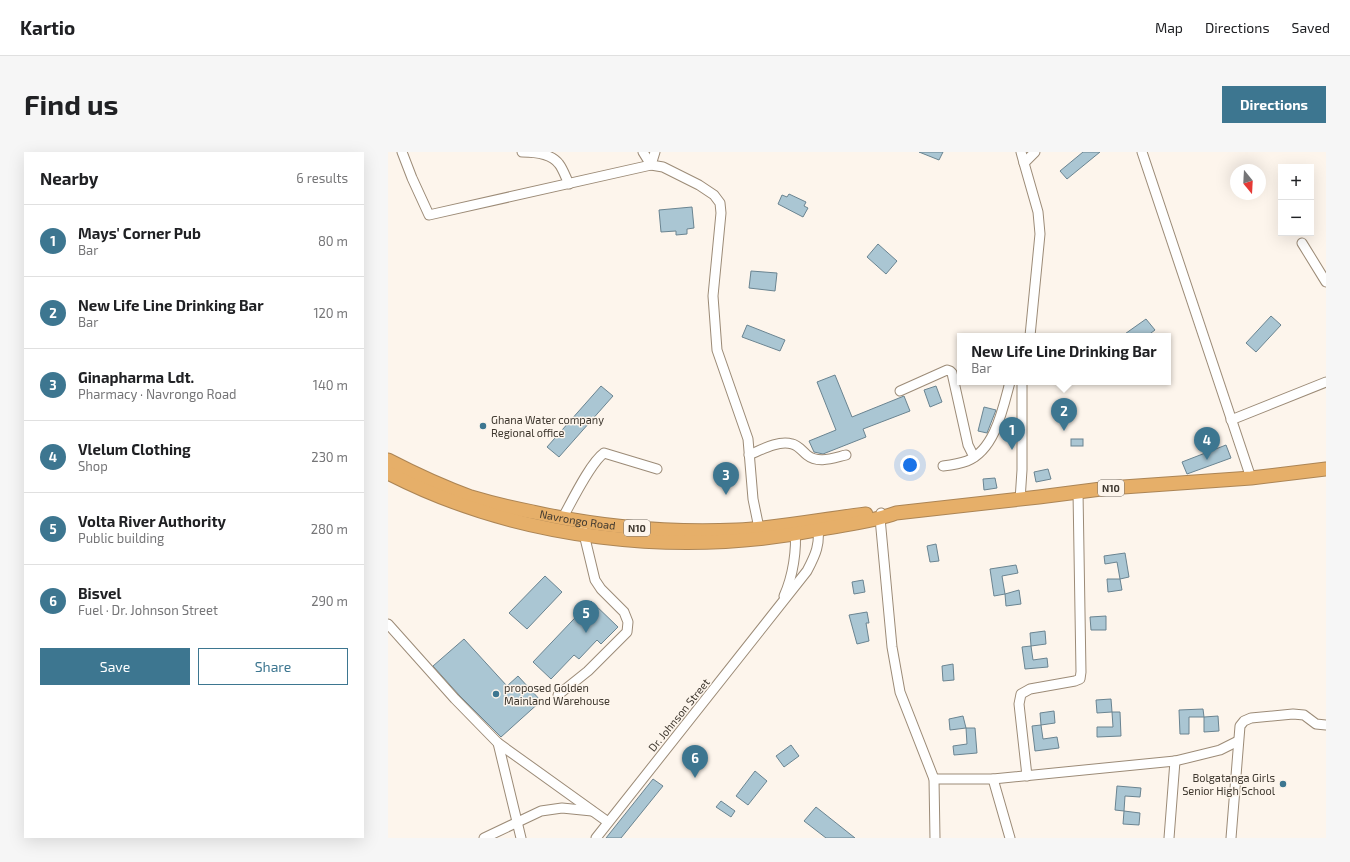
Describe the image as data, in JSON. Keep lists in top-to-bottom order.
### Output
{
  "streets": {
    "highway": ["N10", "Navrongo Road"],
    "street": ["Dr. Johnson Street"]
  },
  "crossings": [
    ["N10", "Navrongo Road"],
    ["Navrongo Road", "Dr. Johnson Street"]
  ],
  "places": ["Ghana Water company Regional office", "proposed Golden Mainland Warehouse", "Bolgatanga Girls Senior High School"],
  "north": "bottom",
  "page": {
    "header": "Kartio",
    "nav": ["Map", "Directions", "Saved"],
    "buttons": [
      "Directions",
      ["Save", "Share"]
    ],
    "title": "Find us",
    "heading": ["Nearby", "6 results"],
    "map_buttons": ["+", "−"],
    "list": [
      {
        "mark": "1",
        "name": "Mays' Corner Pub",
        "note": "Bar",
        "value": "80 m"
      },
      {
        "mark": "2",
        "name": "New Life Line Drinking Bar",
        "note": "Bar",
        "value": "120 m"
      },
      {
        "mark": "3",
        "name": "Ginapharma Ldt.",
        "note": "Pharmacy · Navrongo Road",
        "value": "140 m"
      },
      {
        "mark": "4",
        "name": "Vlelum Clothing",
        "note": "Shop",
        "value": "230 m"
      },
      {
        "mark": "5",
        "name": "Volta River Authority",
        "note": "Public building",
        "value": "280 m"
      },
      {
        "mark": "6",
        "name": "Bisvel",
        "note": "Fuel · Dr. Johnson Street",
        "value": "290 m"
      }
    ],
    "popup": ["New Life Line Drinking Bar", "Bar"],
    "pins": [
      "2",
      "1",
      "4",
      "3",
      "5",
      "6"
    ]
  }
}
